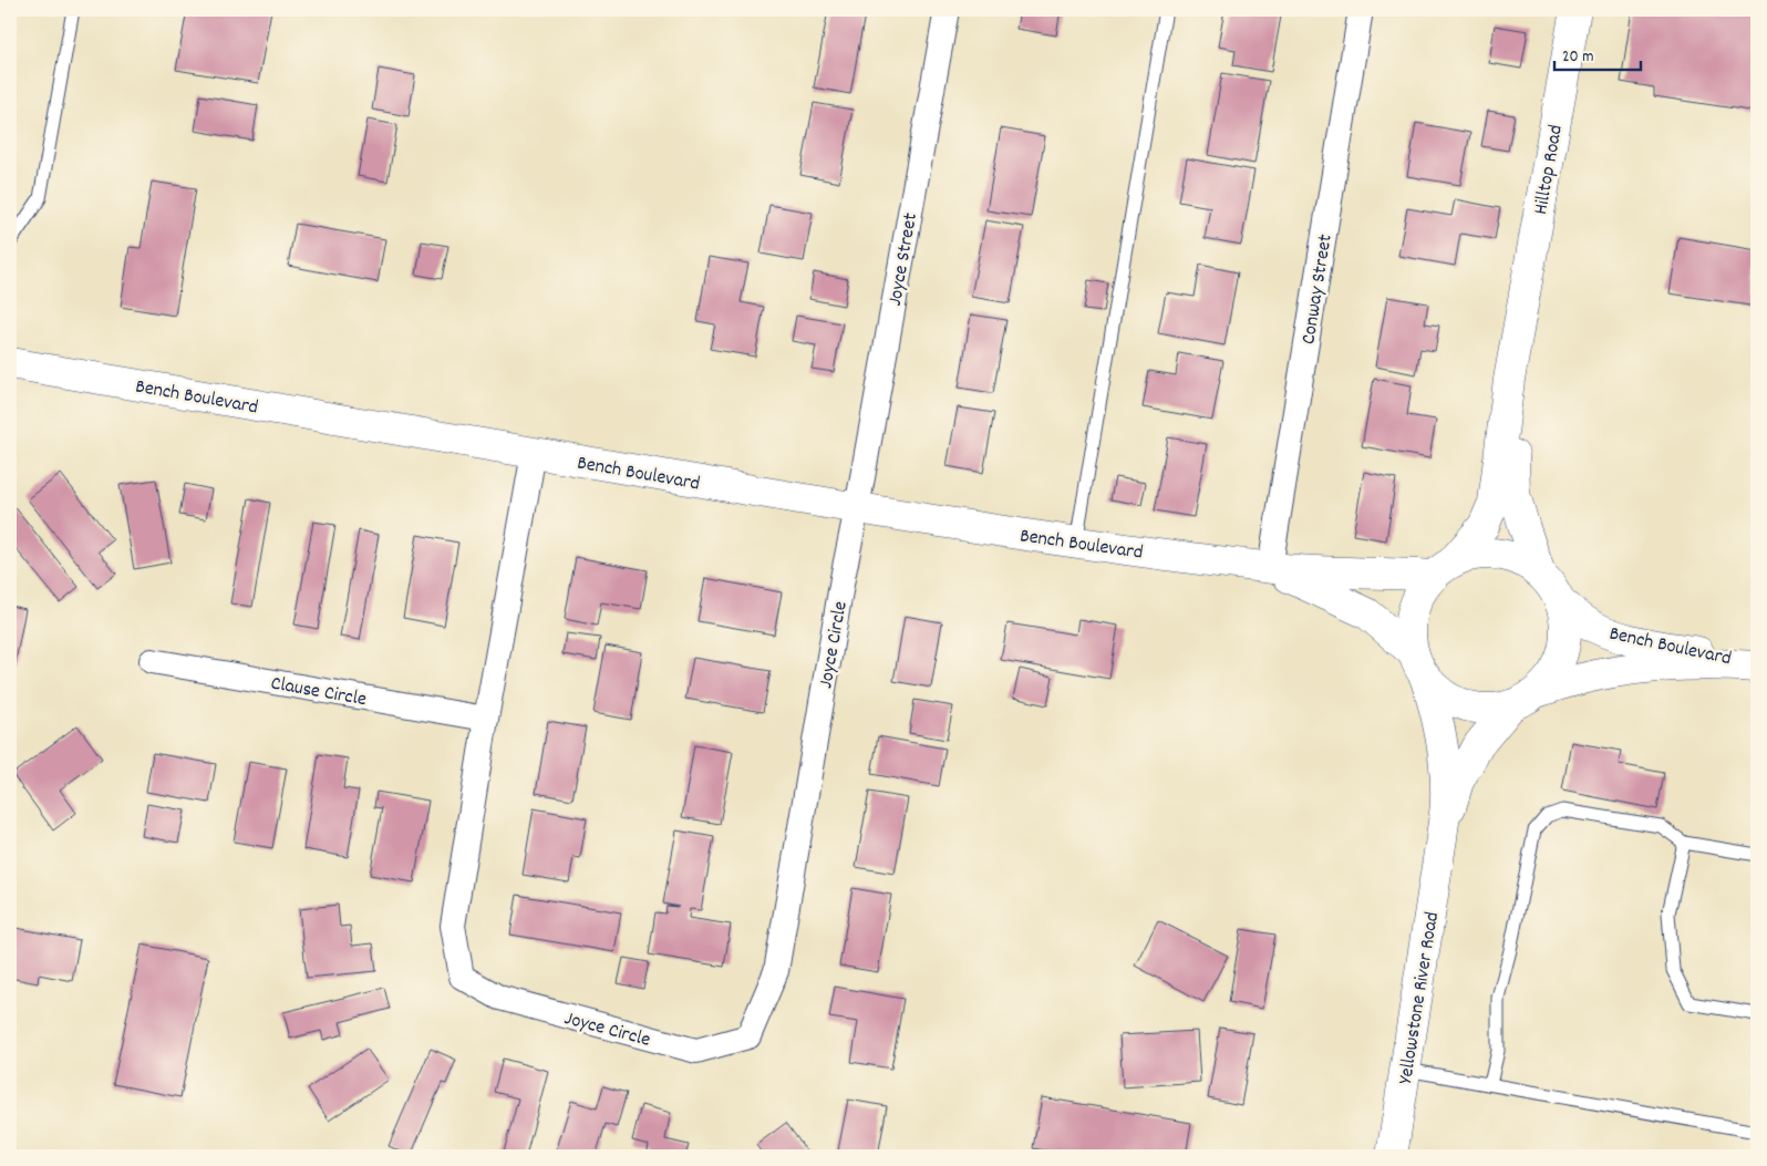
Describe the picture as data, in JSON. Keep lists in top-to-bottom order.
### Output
{
  "streets": {
    "main road": ["Hilltop Road", "Bench Boulevard", "Yellowstone River Road"],
    "street": [
      "Joyce Street",
      "Conway Street",
      "Joyce Circle",
      "Clause Circle"
    ]
  },
  "crossings": [
    ["Hilltop Road", "Bench Boulevard"],
    ["Hilltop Road", "Yellowstone River Road"],
    ["Joyce Street", "Bench Boulevard"],
    ["Joyce Street", "Joyce Circle"],
    ["Conway Street", "Bench Boulevard"],
    ["Bench Boulevard", "Joyce Circle"],
    ["Bench Boulevard", "Yellowstone River Road"],
    ["Joyce Circle", "Clause Circle"]
  ],
  "scale_bar": "20 m"
}
